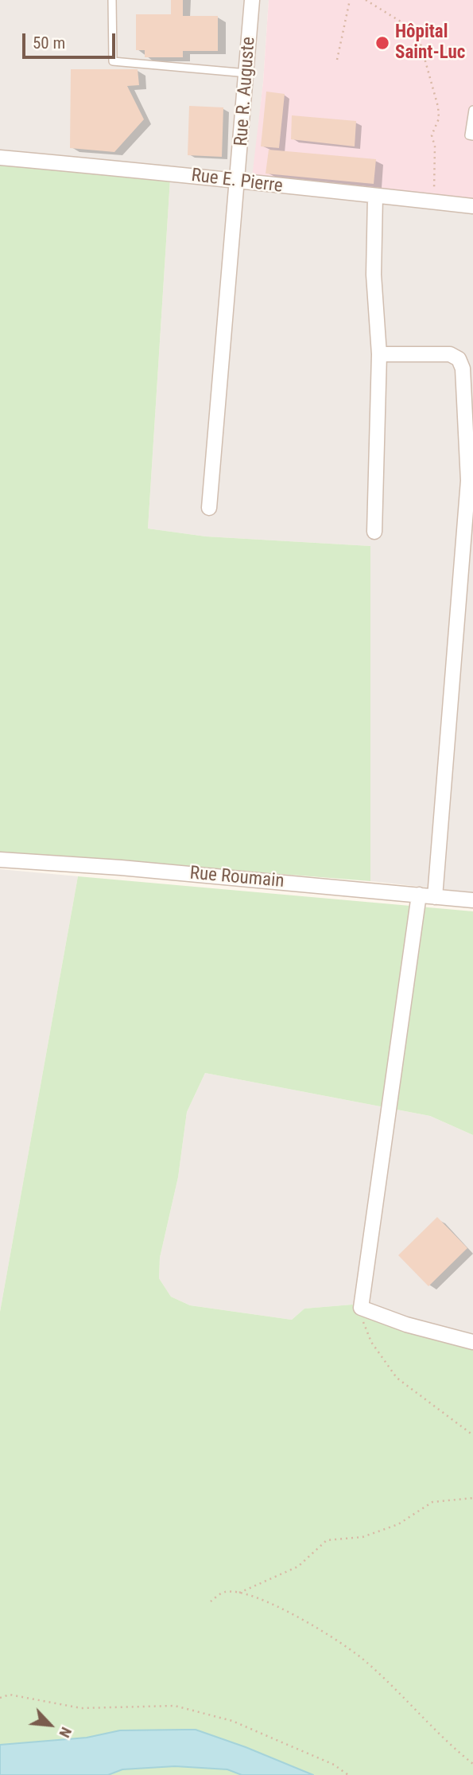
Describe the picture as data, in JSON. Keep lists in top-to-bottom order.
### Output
{
  "streets": {
    "street": ["Rue R. Auguste", "Rue E. Pierre", "Rue Roumain"]
  },
  "crossings": [
    ["Rue R. Auguste", "Rue E. Pierre"]
  ],
  "places": ["Hôpital Saint-Luc"],
  "scale_bar": "50 m",
  "north": "bottom right"
}
